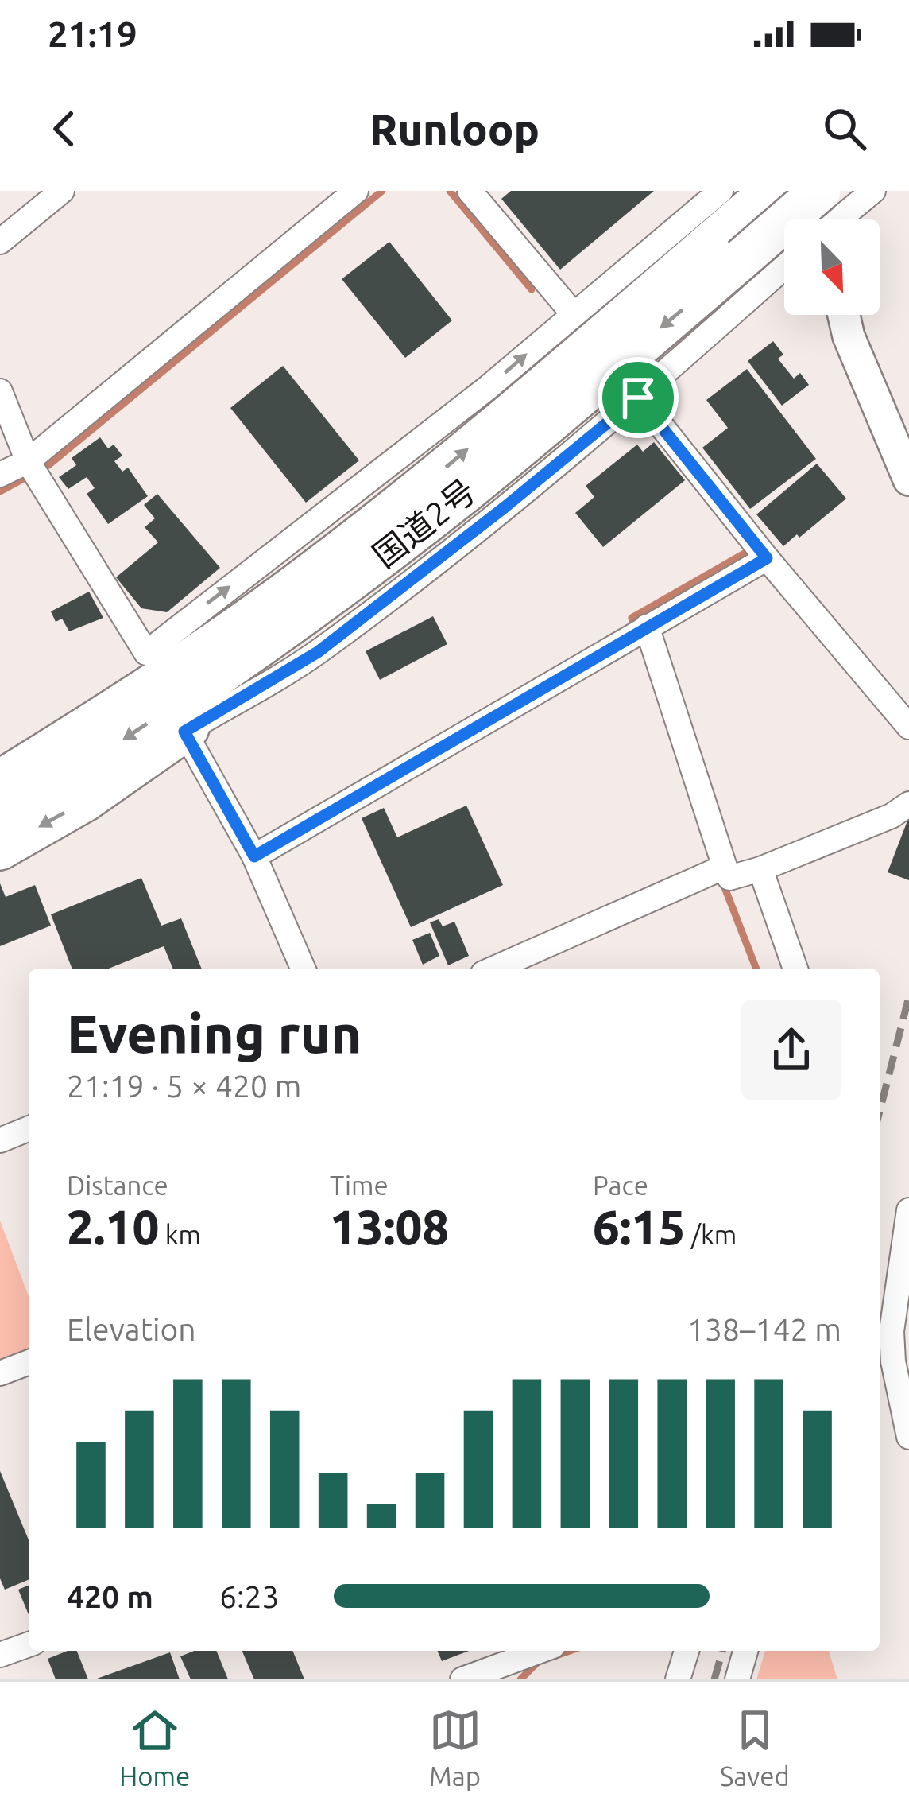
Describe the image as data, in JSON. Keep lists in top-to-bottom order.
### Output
{
  "streets": {
    "highway": ["国道2号"]
  },
  "north": "bottom right",
  "page": {
    "status": "21:19",
    "header": "Runloop",
    "heading": ["Evening run", "21:19 · 5 × 420 m"],
    "stats": [
      ["Distance", "2.10 km"],
      ["Time", "13:08"],
      ["Pace", "6:15 /km"]
    ],
    "chart": ["Elevation", "138–142 m"],
    "list": [
      {
        "name": "420 m",
        "note": "6:23"
      }
    ],
    "tabs": ["Home", "Map", "Saved"]
  }
}
